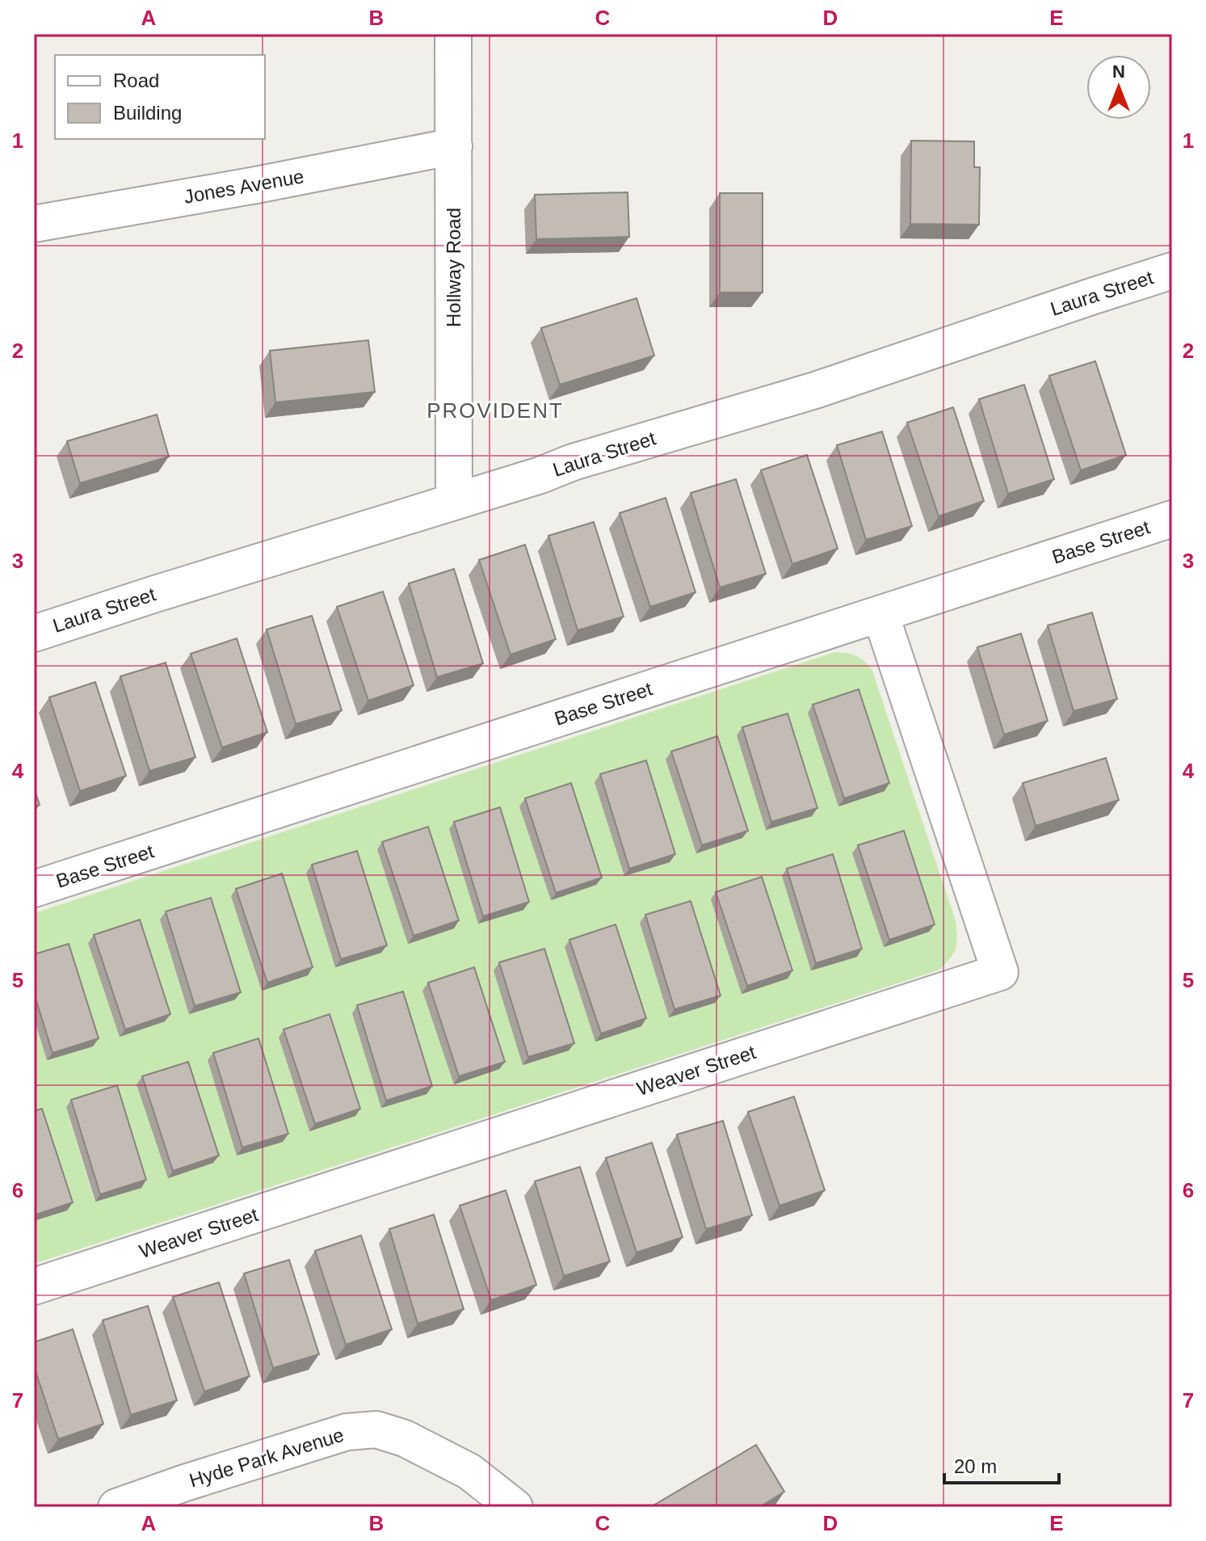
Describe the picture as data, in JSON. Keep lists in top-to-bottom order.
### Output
{
  "streets": {
    "street": [
      "Jones Avenue",
      "Hollway Road",
      "Laura Street",
      "Base Street",
      "Weaver Street",
      "Hyde Park Avenue"
    ]
  },
  "crossings": [
    ["Jones Avenue", "Hollway Road"],
    ["Hollway Road", "Laura Street"],
    ["Base Street", "Weaver Street"]
  ],
  "districts": ["PROVIDENT"],
  "legend": ["Road", "Building"],
  "scale_bar": "20 m",
  "north": "top",
  "grid": {
    "columns": [
      "A",
      "B",
      "C",
      "D",
      "E"
    ],
    "rows": [
      "1",
      "2",
      "3",
      "4",
      "5",
      "6",
      "7"
    ]
  }
}
